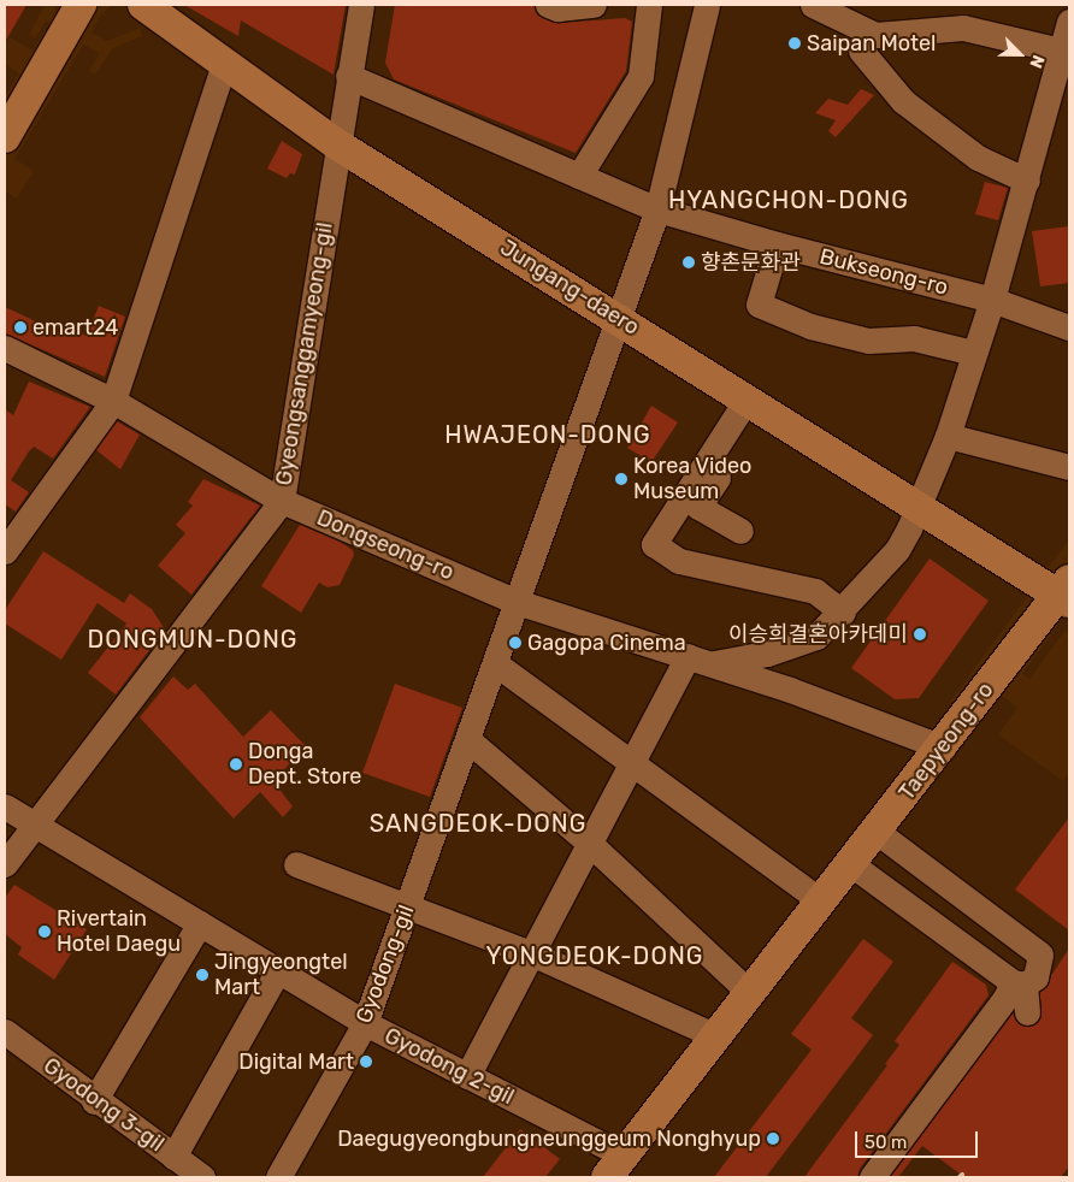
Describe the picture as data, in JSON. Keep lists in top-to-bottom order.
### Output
{
  "streets": {
    "main road": ["Jungang-daero", "Taepyeong-ro"],
    "street": [
      "Bukseong-ro",
      "Gyeongsanggamyeong-gil",
      "Dongseong-ro",
      "Gyodong-gil",
      "Gyodong 2-gil",
      "Gyodong 3-gil"
    ]
  },
  "crossings": [
    ["Bukseong-ro", "Gyodong-gil"],
    ["Jungang-daero", "Gyeongsanggamyeong-gil"],
    ["Jungang-daero", "Taepyeong-ro"],
    ["Jungang-daero", "Gyodong-gil"],
    ["Gyeongsanggamyeong-gil", "Dongseong-ro"],
    ["Gyeongsanggamyeong-gil", "Gyodong 2-gil"],
    ["Dongseong-ro", "Taepyeong-ro"],
    ["Dongseong-ro", "Gyodong-gil"],
    ["Taepyeong-ro", "Gyodong 2-gil"],
    ["Gyodong-gil", "Gyodong 2-gil"]
  ],
  "districts": [
    "HYANGCHON-DONG",
    "HWAJEON-DONG",
    "DONGMUN-DONG",
    "SANGDEOK-DONG",
    "YONGDEOK-DONG"
  ],
  "places": [
    "Saipan Motel",
    "향촌문화관",
    "emart24",
    "Korea Video Museum",
    "이승희결혼아카데미",
    "Gagopa Cinema",
    "Donga Dept. Store",
    "Rivertain Hotel Daegu",
    "Jingyeongtel Mart",
    "Digital Mart",
    "Daegugyeongbungneunggeum Nonghyup"
  ],
  "scale_bar": "50 m",
  "north": "bottom right"
}
